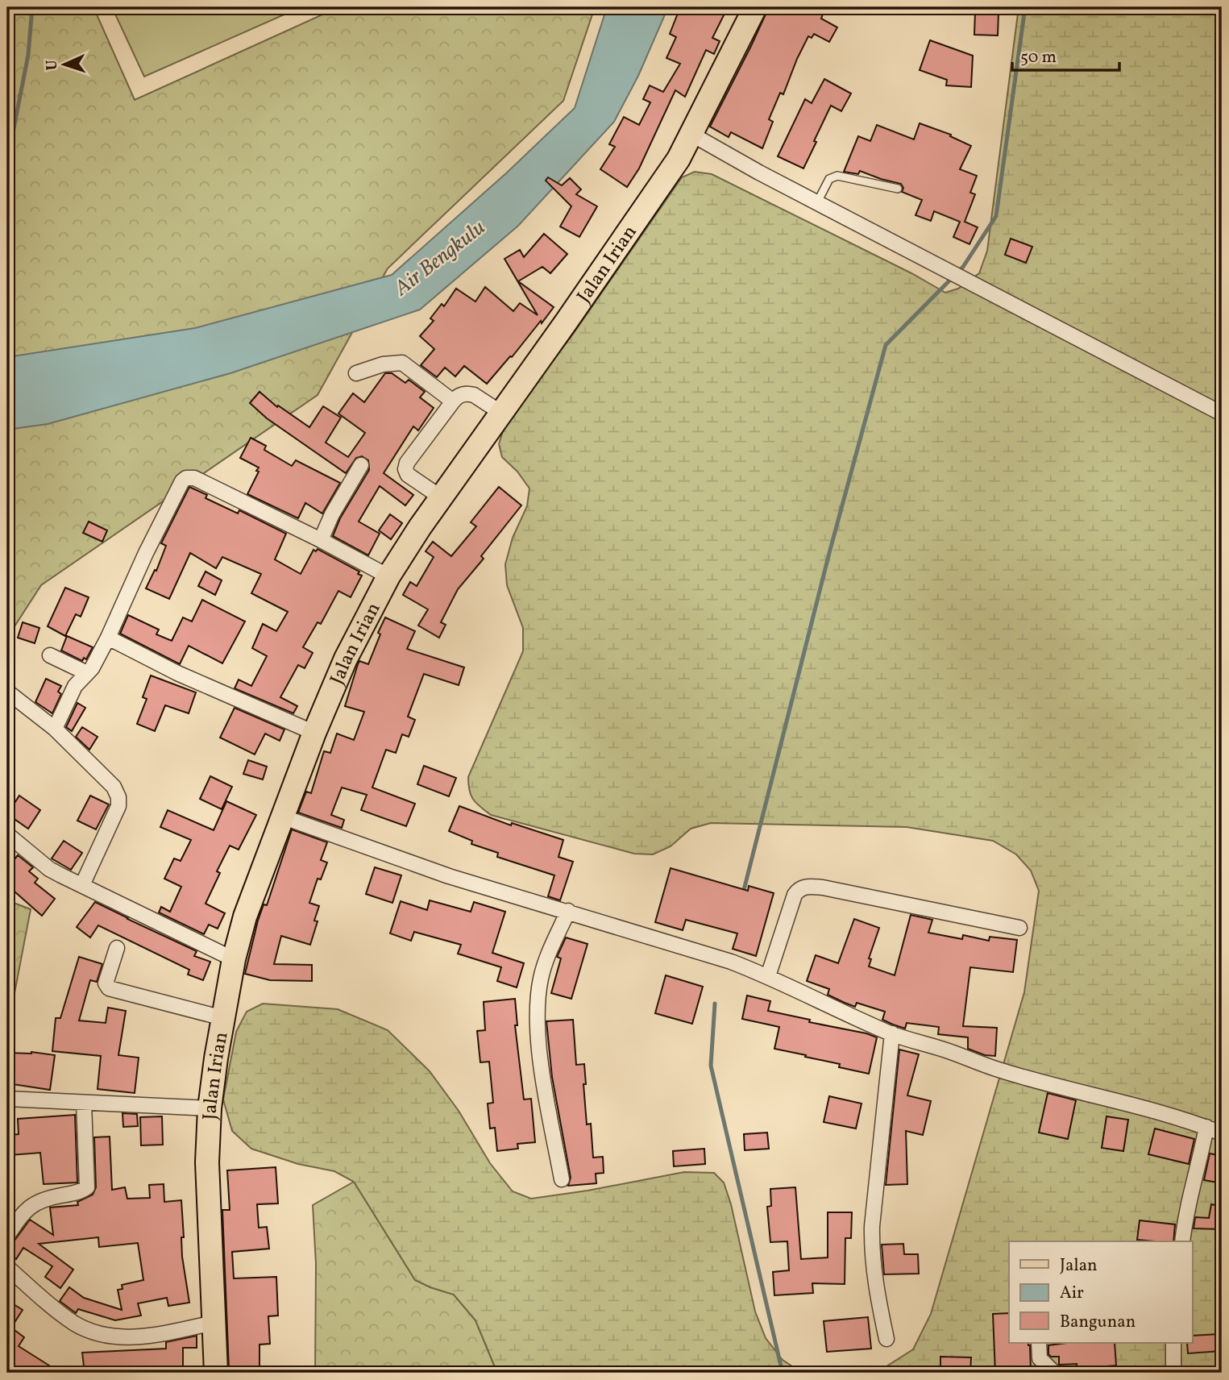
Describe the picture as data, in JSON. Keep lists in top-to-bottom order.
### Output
{
  "streets": {
    "main road": ["Jalan Irian"]
  },
  "water": ["Air Bengkulu"],
  "legend": ["Jalan", "Air", "Bangunan"],
  "scale_bar": "50 m",
  "north": "left"
}
